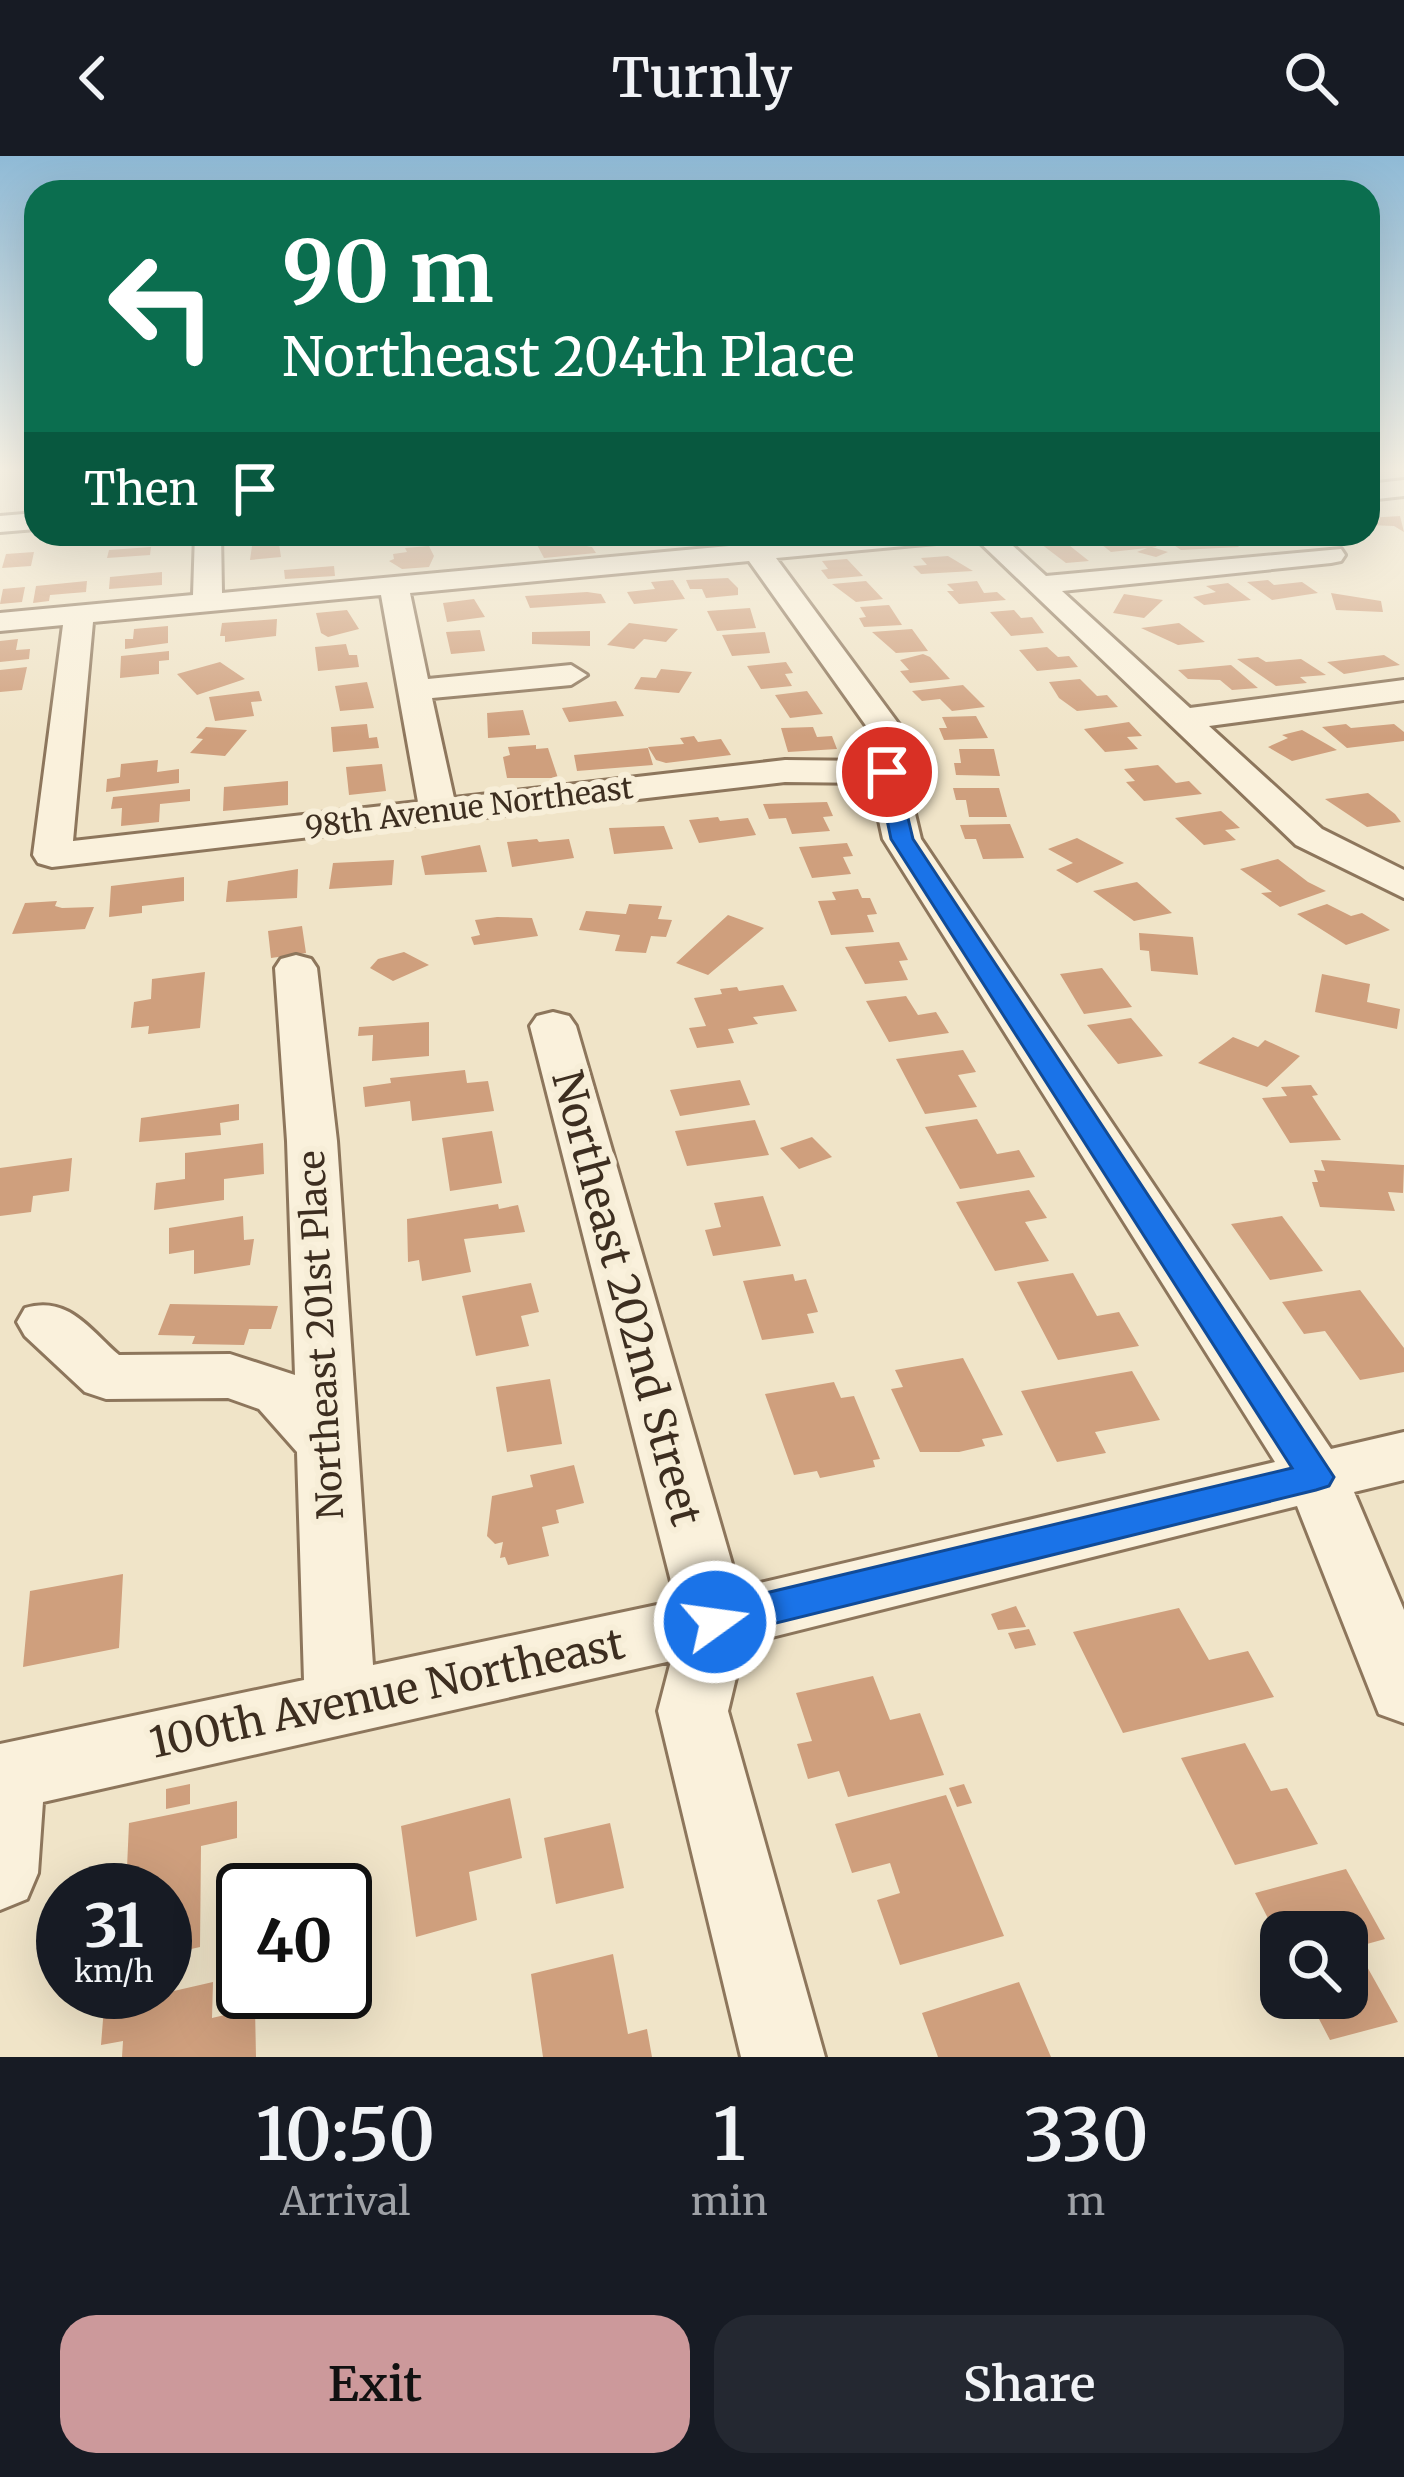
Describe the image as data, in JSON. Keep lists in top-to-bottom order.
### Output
{
  "streets": {
    "street": [
      "98th Avenue Northeast",
      "Northeast 202nd Street",
      "Northeast 201st Place",
      "100th Avenue Northeast"
    ]
  },
  "crossings": [
    ["Northeast 202nd Street", "100th Avenue Northeast"],
    ["Northeast 201st Place", "100th Avenue Northeast"]
  ],
  "page": {
    "header": "Turnly",
    "turn": ["90 m", "Northeast 204th Place"],
    "then": "Then",
    "speed": "31 km/h",
    "limit": "40",
    "eta": [
      "10:50",
      "Arrival",
      "1",
      "min",
      "330",
      "m"
    ],
    "buttons": ["Exit", "Share"]
  }
}
